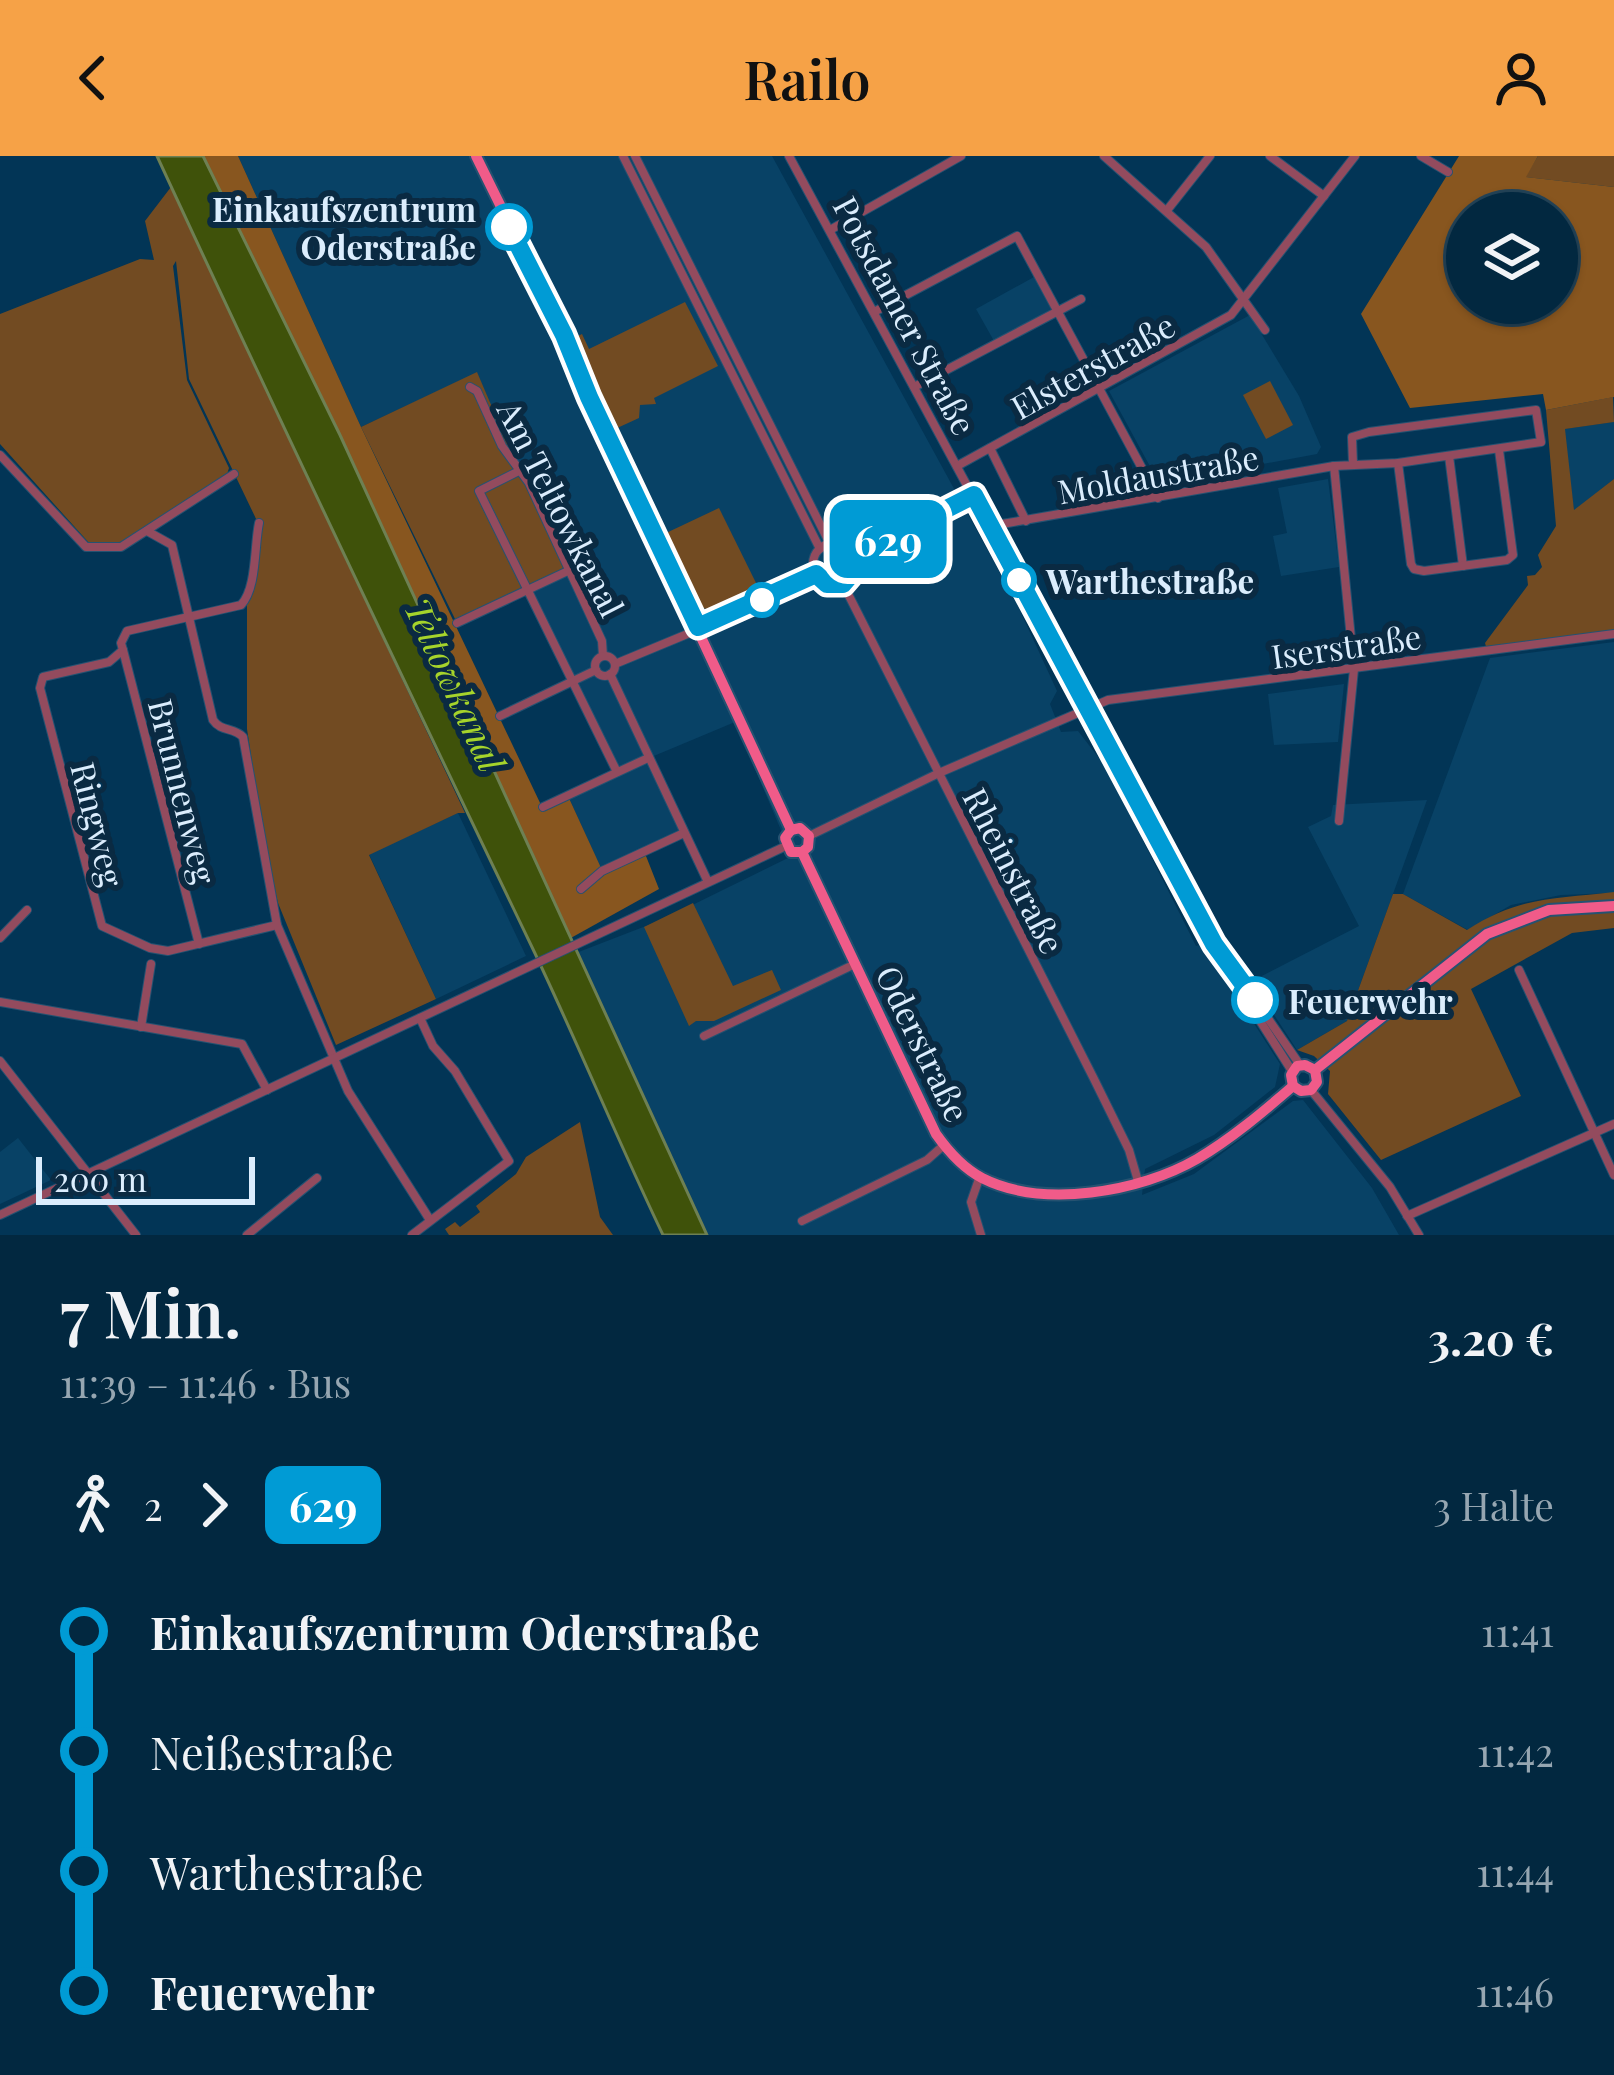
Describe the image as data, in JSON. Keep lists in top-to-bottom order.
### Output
{
  "streets": {
    "main road": ["Oderstraße"],
    "street": [
      "Potsdamer Straße",
      "Elsterstraße",
      "Moldaustraße",
      "Am Teltowkanal",
      "Iserstraße",
      "Brunnenweg",
      "Ringweg",
      "Rheinstraße"
    ]
  },
  "crossings": [
    ["Potsdamer Straße", "Elsterstraße"],
    ["Potsdamer Straße", "Moldaustraße"],
    ["Potsdamer Straße", "Iserstraße"],
    ["Brunnenweg", "Ringweg"]
  ],
  "water": ["Teltowkanal"],
  "places": ["Einkaufszentrum Oderstraße", "Warthestraße", "Feuerwehr"],
  "lines": ["bus line 629"],
  "scale_bar": "200 m",
  "page": {
    "header": "Railo",
    "on_map": "629",
    "scale": "200 m",
    "heading": ["7 Min.", "11:39 – 11:46 · Bus", "3.20 €"],
    "legs": ["2", "629", "3 Halte"],
    "list": [
      {
        "name": "Einkaufszentrum Oderstraße",
        "value": "11:41"
      },
      {
        "name": "Neißestraße",
        "value": "11:42"
      },
      {
        "name": "Warthestraße",
        "value": "11:44"
      },
      {
        "name": "Feuerwehr",
        "value": "11:46"
      }
    ]
  }
}
